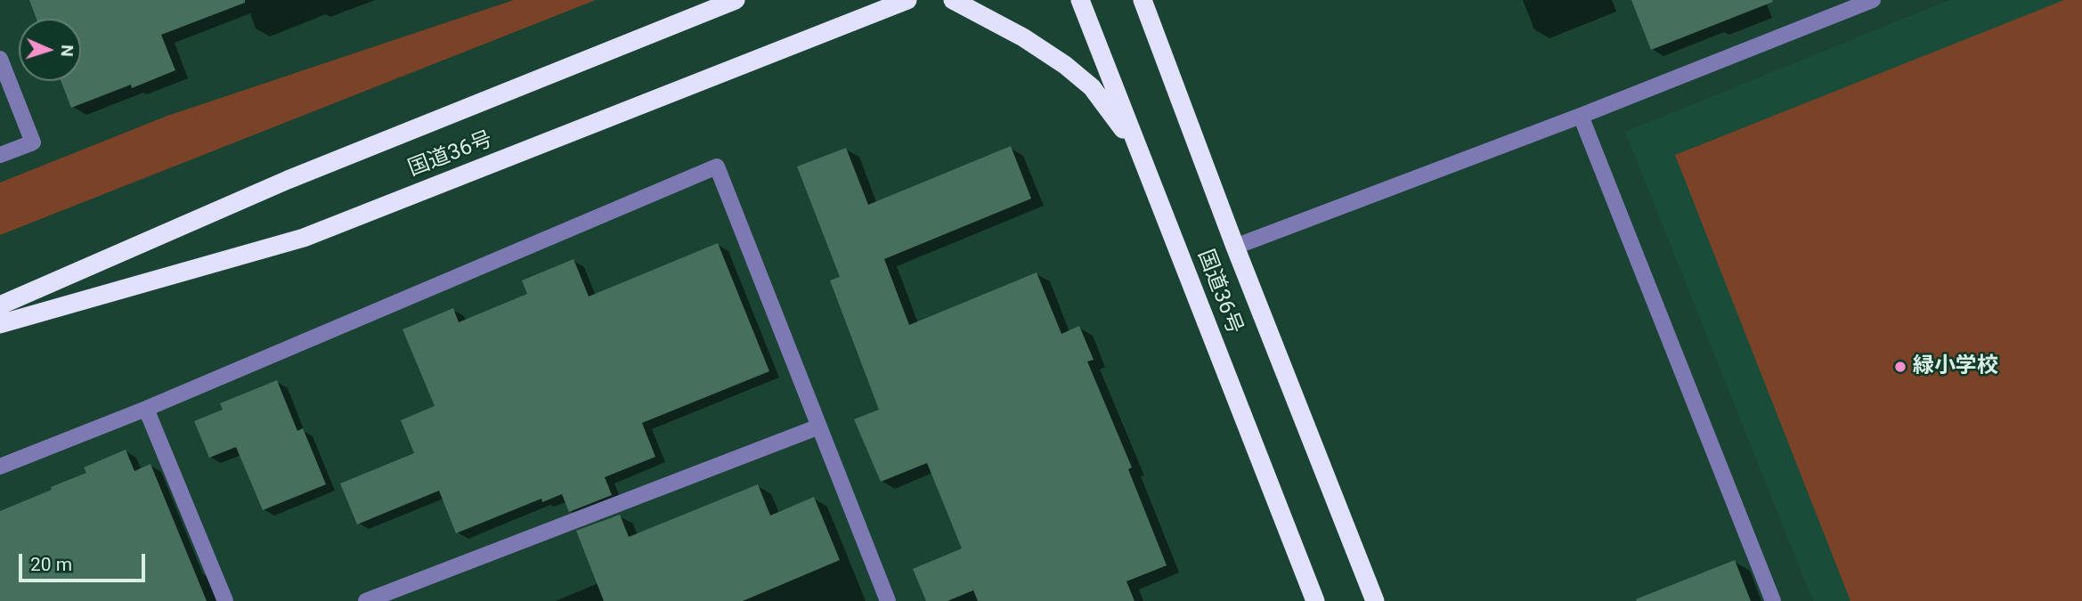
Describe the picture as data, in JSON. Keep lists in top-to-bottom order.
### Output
{
  "streets": {
    "highway": ["国道36号"]
  },
  "places": ["緑小学校"],
  "scale_bar": "20 m",
  "north": "right"
}
